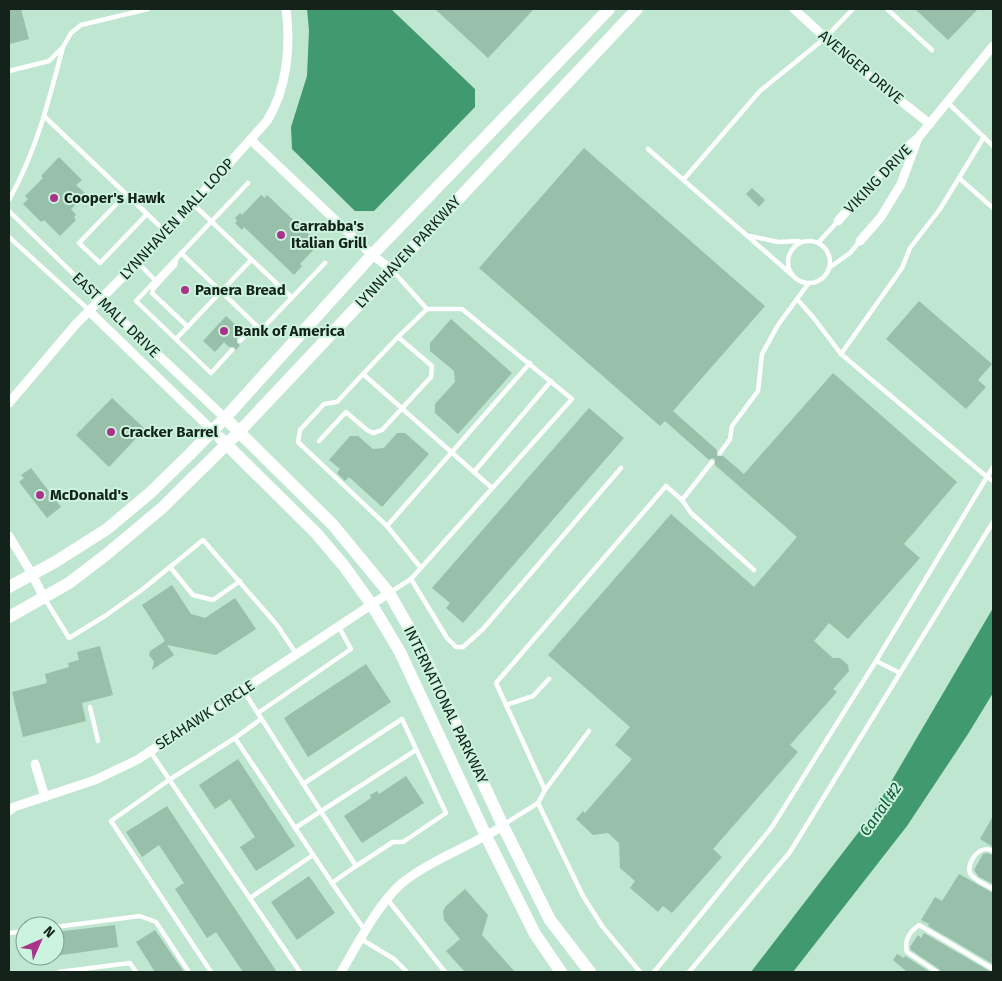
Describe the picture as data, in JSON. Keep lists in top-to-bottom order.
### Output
{
  "streets": {
    "main road": ["LYNNHAVEN PARKWAY", "INTERNATIONAL PARKWAY"],
    "street": [
      "AVENGER DRIVE",
      "VIKING DRIVE",
      "LYNNHAVEN MALL LOOP",
      "EAST MALL DRIVE",
      "SEAHAWK CIRCLE"
    ]
  },
  "crossings": [
    ["AVENGER DRIVE", "VIKING DRIVE"],
    ["LYNNHAVEN MALL LOOP", "EAST MALL DRIVE"],
    ["LYNNHAVEN PARKWAY", "EAST MALL DRIVE"],
    ["LYNNHAVEN PARKWAY", "INTERNATIONAL PARKWAY"],
    ["EAST MALL DRIVE", "INTERNATIONAL PARKWAY"],
    ["INTERNATIONAL PARKWAY", "SEAHAWK CIRCLE"]
  ],
  "water": ["Canal #2"],
  "places": [
    "Cooper's Hawk",
    "Carrabba's Italian Grill",
    "Panera Bread",
    "Bank of America",
    "Cracker Barrel",
    "McDonald's"
  ],
  "north": "top right"
}
